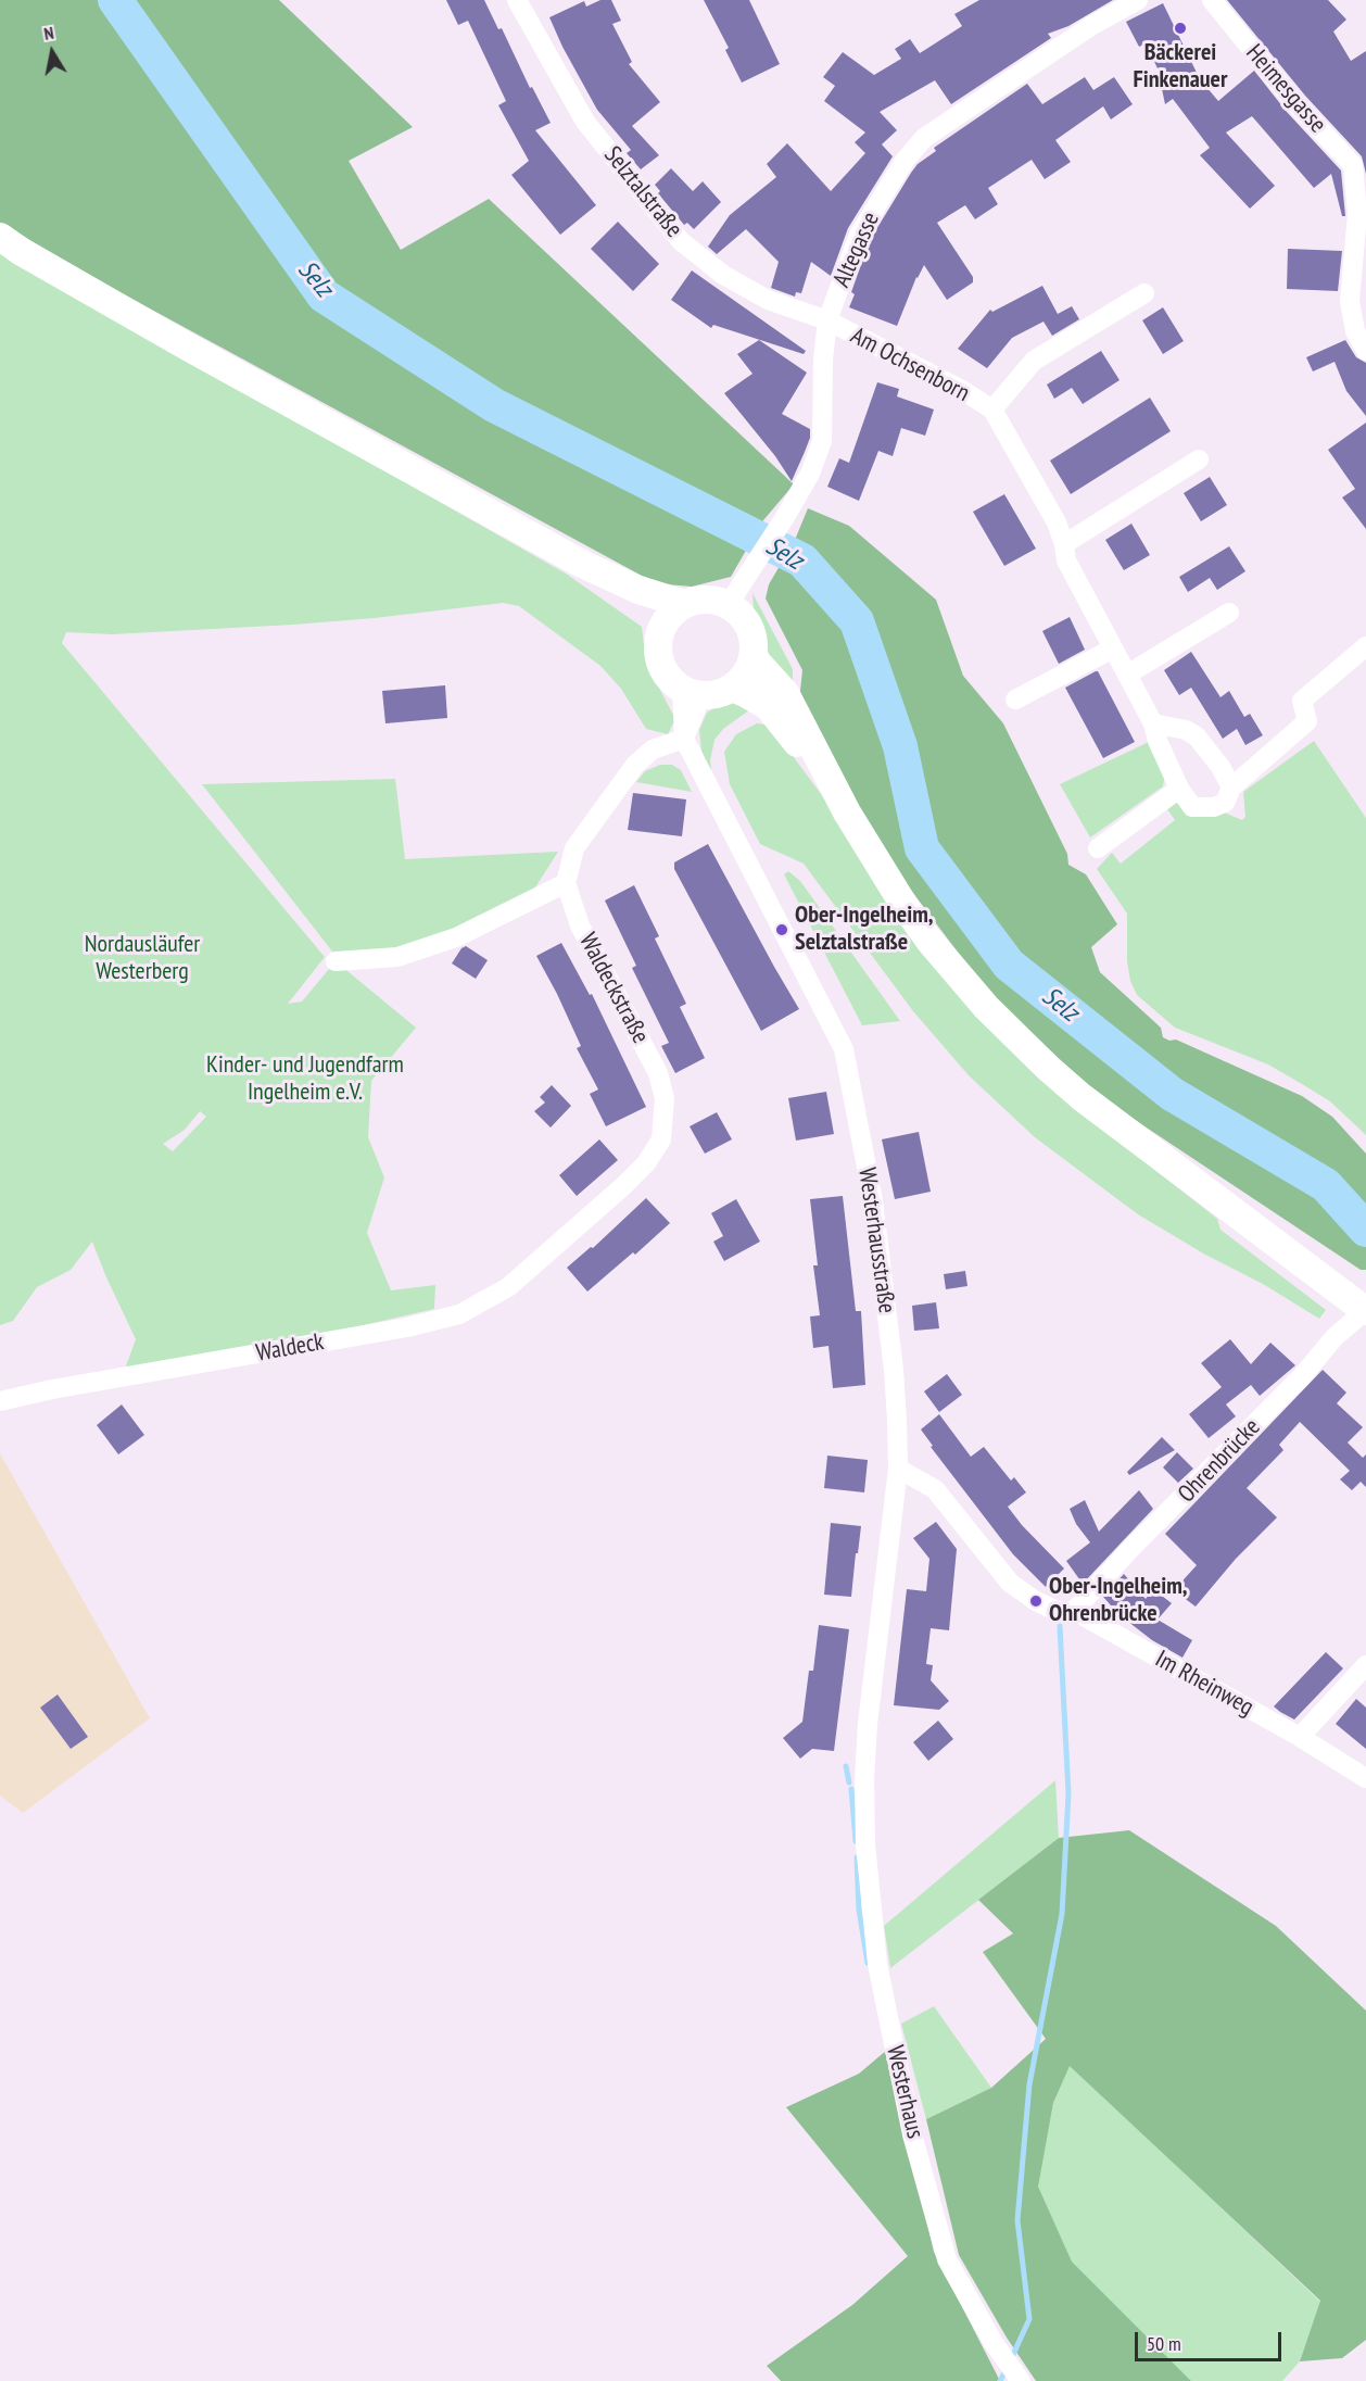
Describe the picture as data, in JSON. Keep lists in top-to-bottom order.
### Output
{
  "streets": {
    "street": [
      "Heimesgasse",
      "Selztalstraße",
      "Altegasse",
      "Am Ochsenborn",
      "Waldeckstraße",
      "Westerhausstraße",
      "Waldeck",
      "Ohrenbrücke",
      "Im Rheinweg",
      "Westerhaus"
    ]
  },
  "crossings": [
    ["Selztalstraße", "Altegasse"],
    ["Selztalstraße", "Am Ochsenborn"],
    ["Altegasse", "Am Ochsenborn"],
    ["Waldeckstraße", "Waldeck"],
    ["Westerhausstraße", "Im Rheinweg"],
    ["Westerhausstraße", "Westerhaus"],
    ["Ohrenbrücke", "Im Rheinweg"]
  ],
  "water": ["Selz"],
  "parks": ["Nordausläufer Westerberg", "Kinder- und Jugendfarm Ingelheim e.V."],
  "places": ["Bäckerei Finkenauer", "Ober-Ingelheim, Selztalstraße", "Ober-Ingelheim, Ohrenbrücke"],
  "scale_bar": "50 m",
  "north": "top"
}
